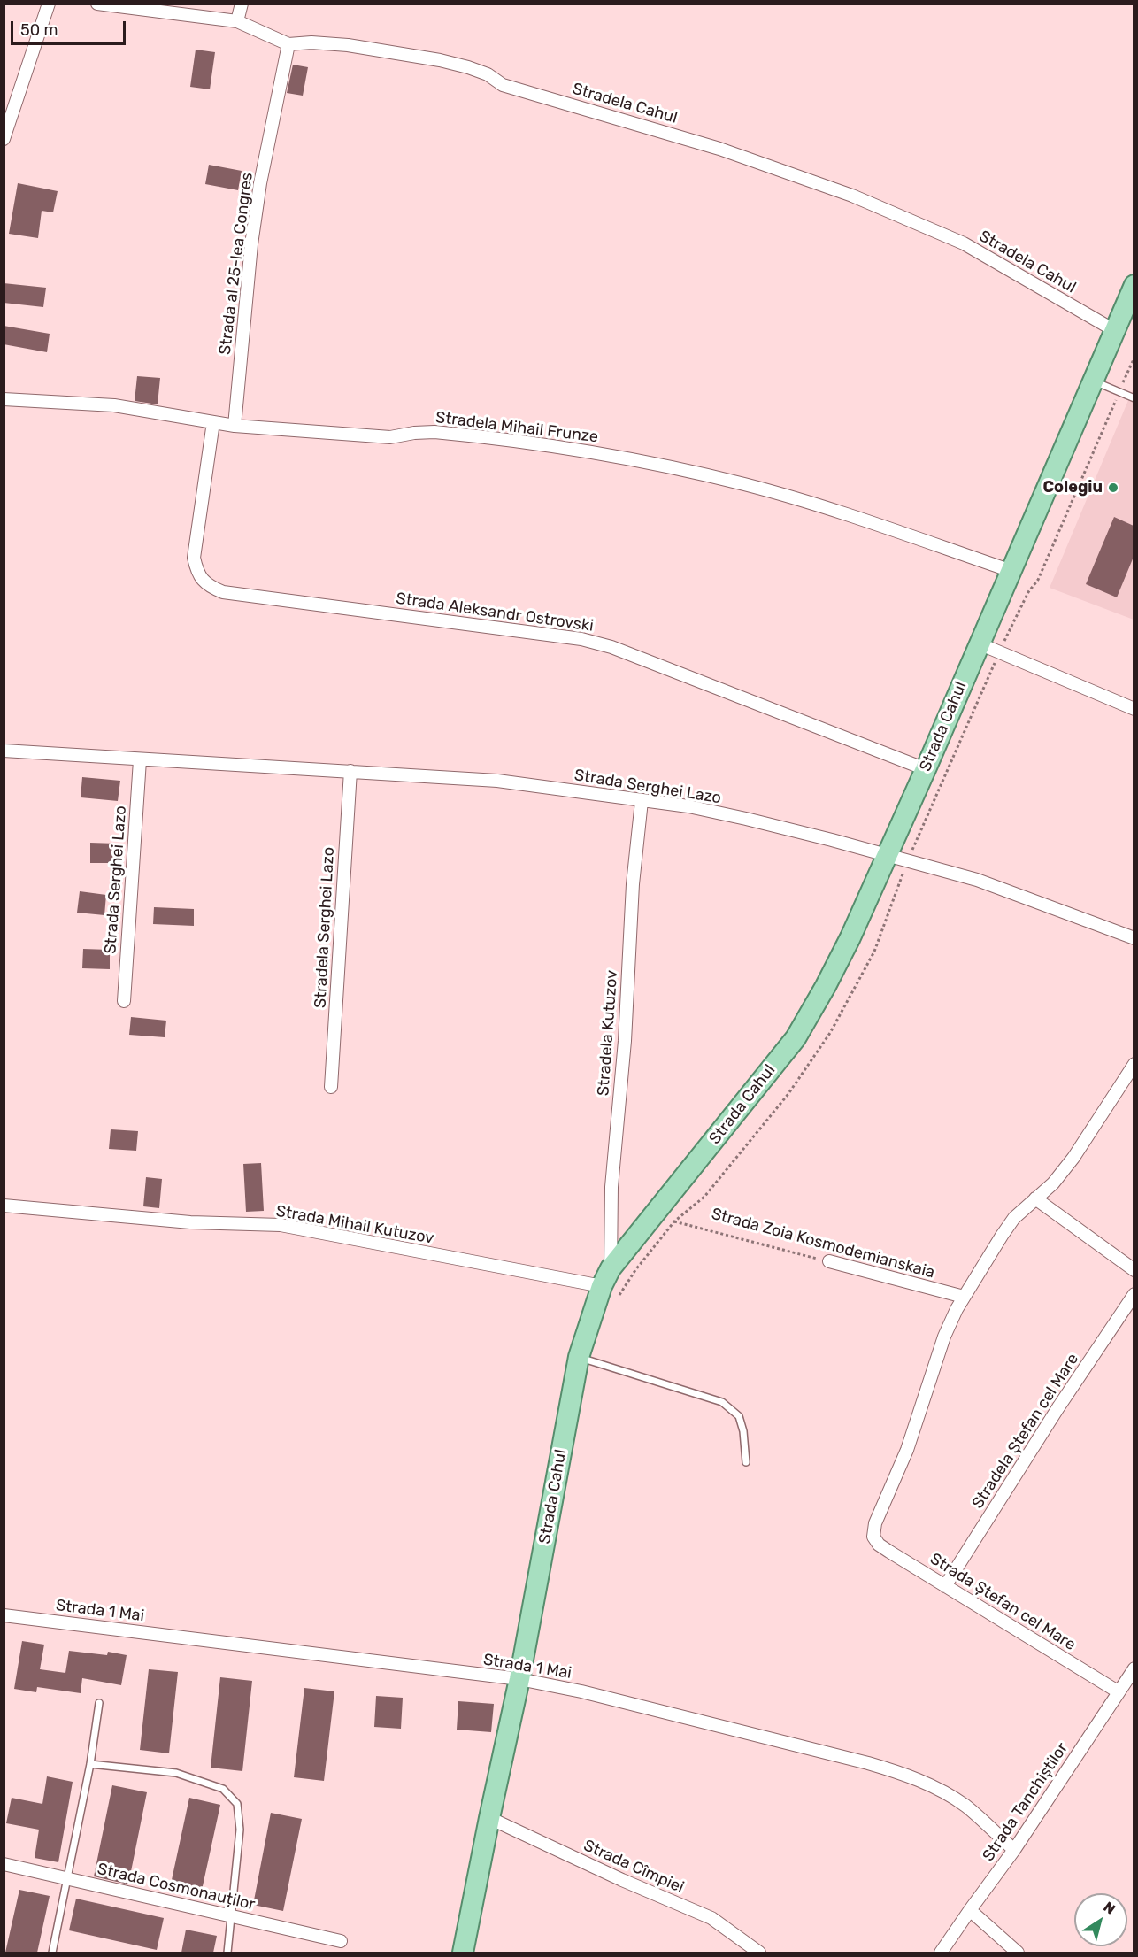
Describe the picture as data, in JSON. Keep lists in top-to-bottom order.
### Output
{
  "streets": {
    "main road": ["Strada Cahul"],
    "street": [
      "Stradela Cahul",
      "Strada al 25-lea Congres",
      "Stradela Mihail Frunze",
      "Strada Aleksandr Ostrovski",
      "Strada Serghei Lazo",
      "Stradela Serghei Lazo",
      "Stradela Kutuzov",
      "Strada Mihail Kutuzov",
      "Strada Zoia Kosmodemianskaia",
      "Stradela Ștefan cel Mare",
      "Strada Ștefan cel Mare",
      "Strada 1 Mai",
      "Strada Tanchiștilor",
      "Strada Cîmpiei",
      "Strada Cosmonauților"
    ]
  },
  "crossings": [
    ["Stradela Cahul", "Strada al 25-lea Congres"],
    ["Stradela Cahul", "Strada Cahul"],
    ["Strada al 25-lea Congres", "Stradela Mihail Frunze"],
    ["Stradela Mihail Frunze", "Strada Aleksandr Ostrovski"],
    ["Stradela Mihail Frunze", "Strada Cahul"],
    ["Strada Aleksandr Ostrovski", "Strada Cahul"],
    ["Strada Cahul", "Strada Serghei Lazo"],
    ["Strada Cahul", "Stradela Kutuzov"],
    ["Strada Cahul", "Strada Mihail Kutuzov"],
    ["Strada Cahul", "Strada 1 Mai"],
    ["Strada Cahul", "Strada Cîmpiei"],
    ["Strada Serghei Lazo", "Stradela Serghei Lazo"],
    ["Strada Serghei Lazo", "Stradela Kutuzov"],
    ["Stradela Kutuzov", "Strada Mihail Kutuzov"],
    ["Strada Zoia Kosmodemianskaia", "Strada Ștefan cel Mare"],
    ["Stradela Ștefan cel Mare", "Strada Ștefan cel Mare"],
    ["Strada Ștefan cel Mare", "Strada Tanchiștilor"],
    ["Strada 1 Mai", "Strada Tanchiștilor"]
  ],
  "places": ["Colegiu"],
  "scale_bar": "50 m",
  "north": "top right"
}
